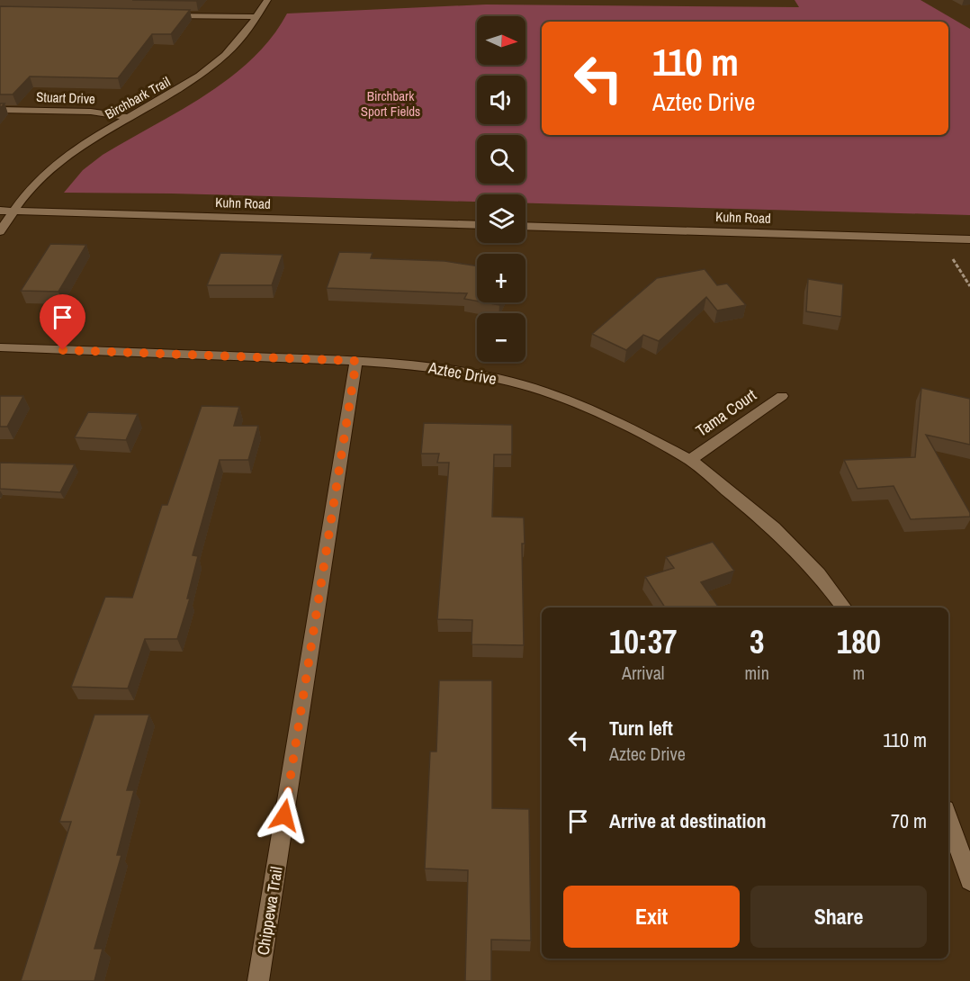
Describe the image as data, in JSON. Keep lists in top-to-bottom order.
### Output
{
  "streets": {
    "street": [
      "Stuart Drive",
      "Birchbark Trail",
      "Kuhn Road",
      "Aztec Drive",
      "Tama Court",
      "Chippewa Trail"
    ]
  },
  "crossings": [
    ["Stuart Drive", "Birchbark Trail"],
    ["Birchbark Trail", "Kuhn Road"],
    ["Aztec Drive", "Tama Court"],
    ["Aztec Drive", "Chippewa Trail"]
  ],
  "parks": ["Birchbark Sport Fields"],
  "north": "right",
  "page": {
    "map_buttons": ["+", "−"],
    "turn": ["110 m", "Aztec Drive"],
    "eta": [
      "10:37",
      "Arrival",
      "3",
      "min",
      "180",
      "m"
    ],
    "list": [
      {
        "name": "Turn left",
        "note": "Aztec Drive",
        "value": "110 m"
      },
      {
        "name": "Arrive at destination",
        "value": "70 m"
      }
    ],
    "buttons": ["Exit", "Share"]
  }
}
